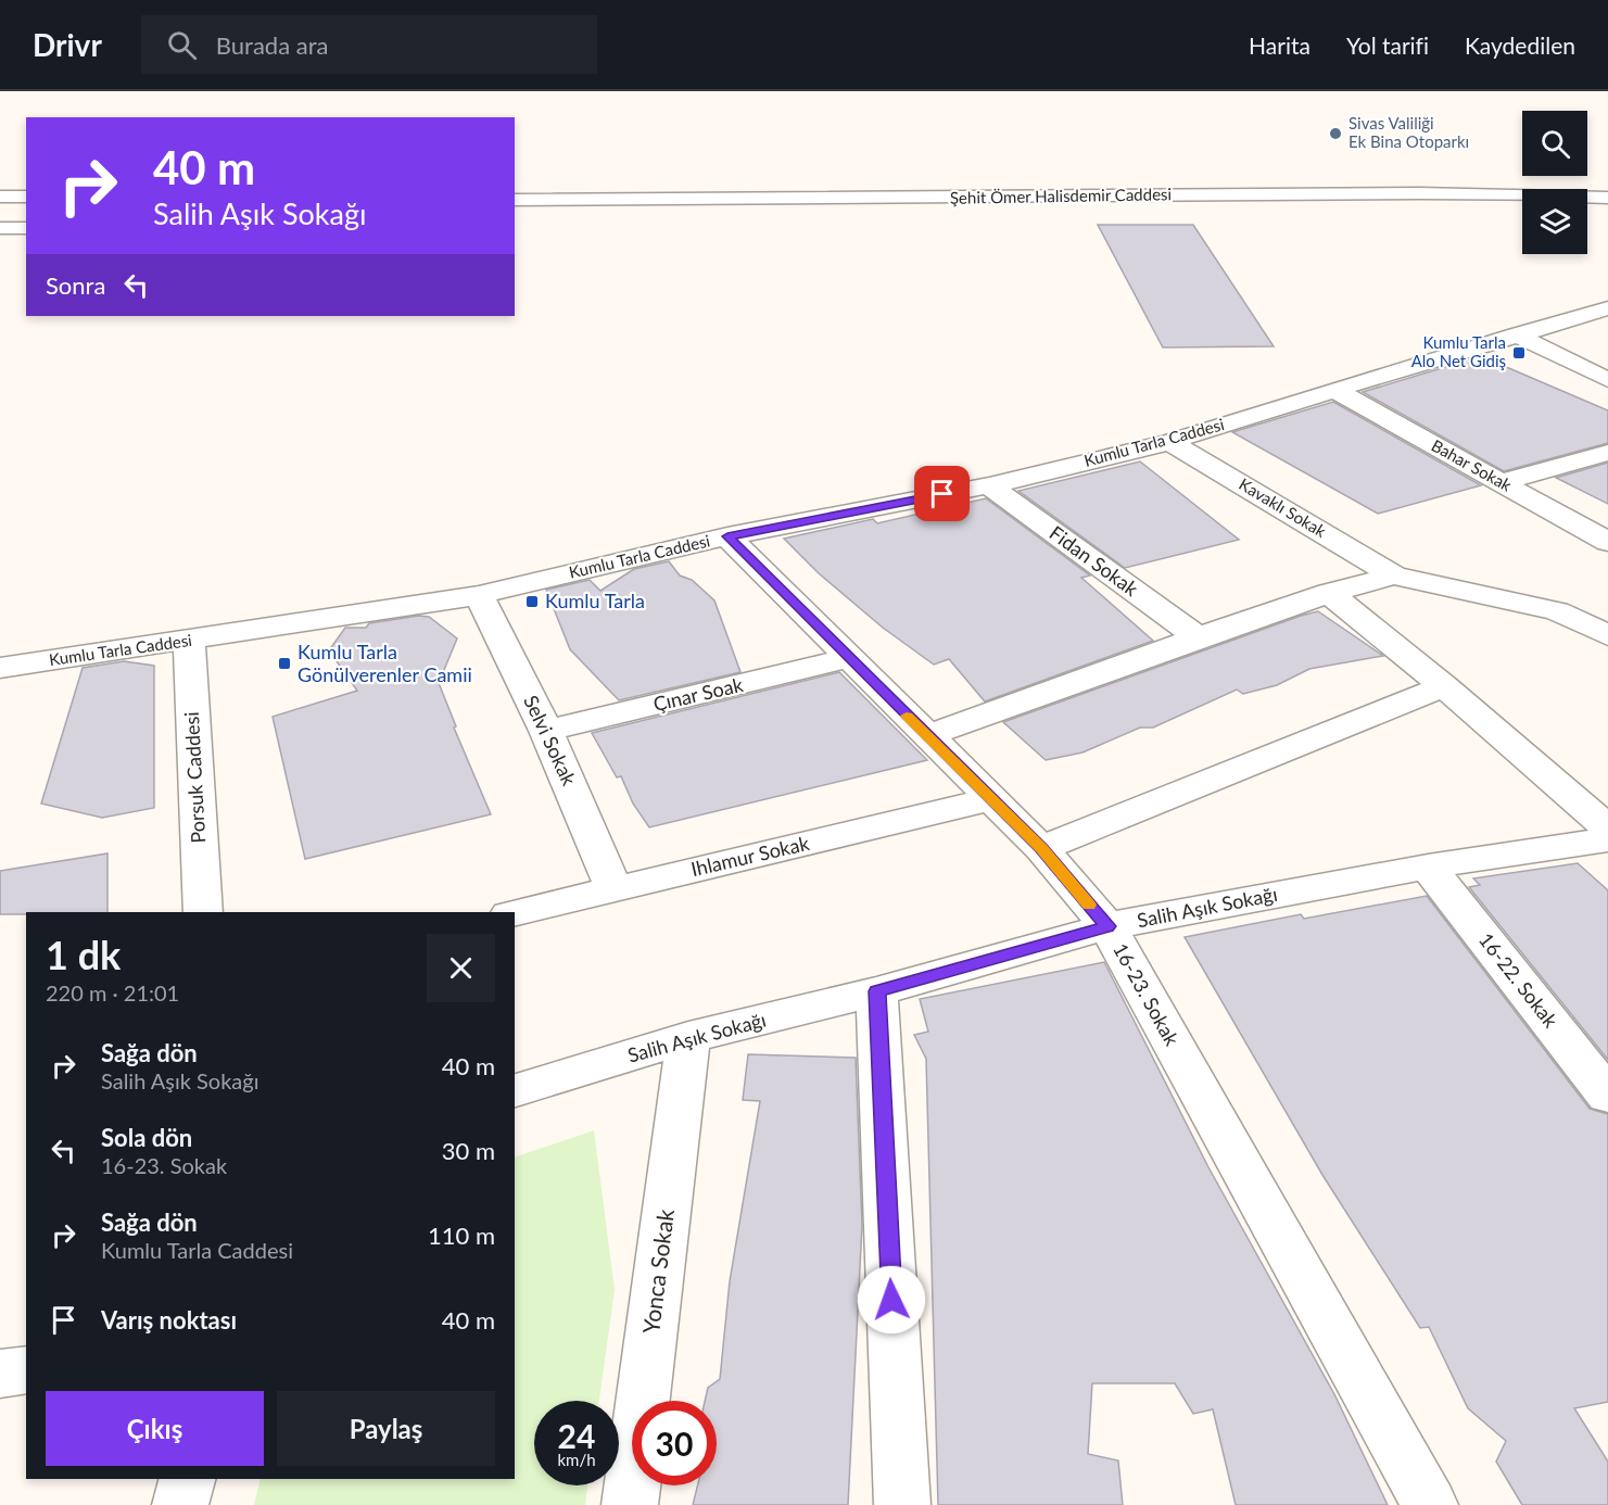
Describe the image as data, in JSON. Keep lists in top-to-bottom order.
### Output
{
  "streets": {
    "street": [
      "Şehit Ömer Halisdemir Caddesi",
      "Kumlu Tarla Caddesi",
      "Bahar Sokak",
      "Kavaklı Sokak",
      "Fidan Sokak",
      "Çınar Soak",
      "Selvi Sokak",
      "Porsuk Caddesi",
      "Ihlamur Sokak",
      "Salih Aşık Sokağı",
      "16-22. Sokak",
      "16-23. Sokak",
      "Yonca Sokak"
    ]
  },
  "crossings": [
    ["Kumlu Tarla Caddesi", "Bahar Sokak"],
    ["Kumlu Tarla Caddesi", "Kavaklı Sokak"],
    ["Kumlu Tarla Caddesi", "Fidan Sokak"],
    ["Kumlu Tarla Caddesi", "Selvi Sokak"],
    ["Kumlu Tarla Caddesi", "Porsuk Caddesi"],
    ["Kumlu Tarla Caddesi", "16-23. Sokak"],
    ["Çınar Soak", "Selvi Sokak"],
    ["Çınar Soak", "16-23. Sokak"],
    ["Selvi Sokak", "Ihlamur Sokak"],
    ["Ihlamur Sokak", "16-23. Sokak"],
    ["Salih Aşık Sokağı", "16-22. Sokak"],
    ["Salih Aşık Sokağı", "16-23. Sokak"],
    ["Salih Aşık Sokağı", "Yonca Sokak"]
  ],
  "places": {
    "other": ["Sivas Valiliği Ek Bina Otoparkı"],
    "transit": ["Kumlu Tarla Alo Net Gidiş", "Kumlu Tarla", "Kumlu Tarla Gönülverenler Camii"]
  },
  "page": {
    "header": "Drivr",
    "search": "Burada ara",
    "nav": ["Harita", "Yol tarifi", "Kaydedilen"],
    "turn": ["40 m", "Salih Aşık Sokağı"],
    "then": "Sonra",
    "heading": ["1 dk", "220 m · 21:01"],
    "list": [
      {
        "name": "Sağa dön",
        "note": "Salih Aşık Sokağı",
        "value": "40 m"
      },
      {
        "name": "Sola dön",
        "note": "16-23. Sokak",
        "value": "30 m"
      },
      {
        "name": "Sağa dön",
        "note": "Kumlu Tarla Caddesi",
        "value": "110 m"
      },
      {
        "name": "Varış noktası",
        "value": "40 m"
      }
    ],
    "buttons": ["Çıkış", "Paylaş"],
    "speed": "24 km/h",
    "limit": "30"
  }
}
